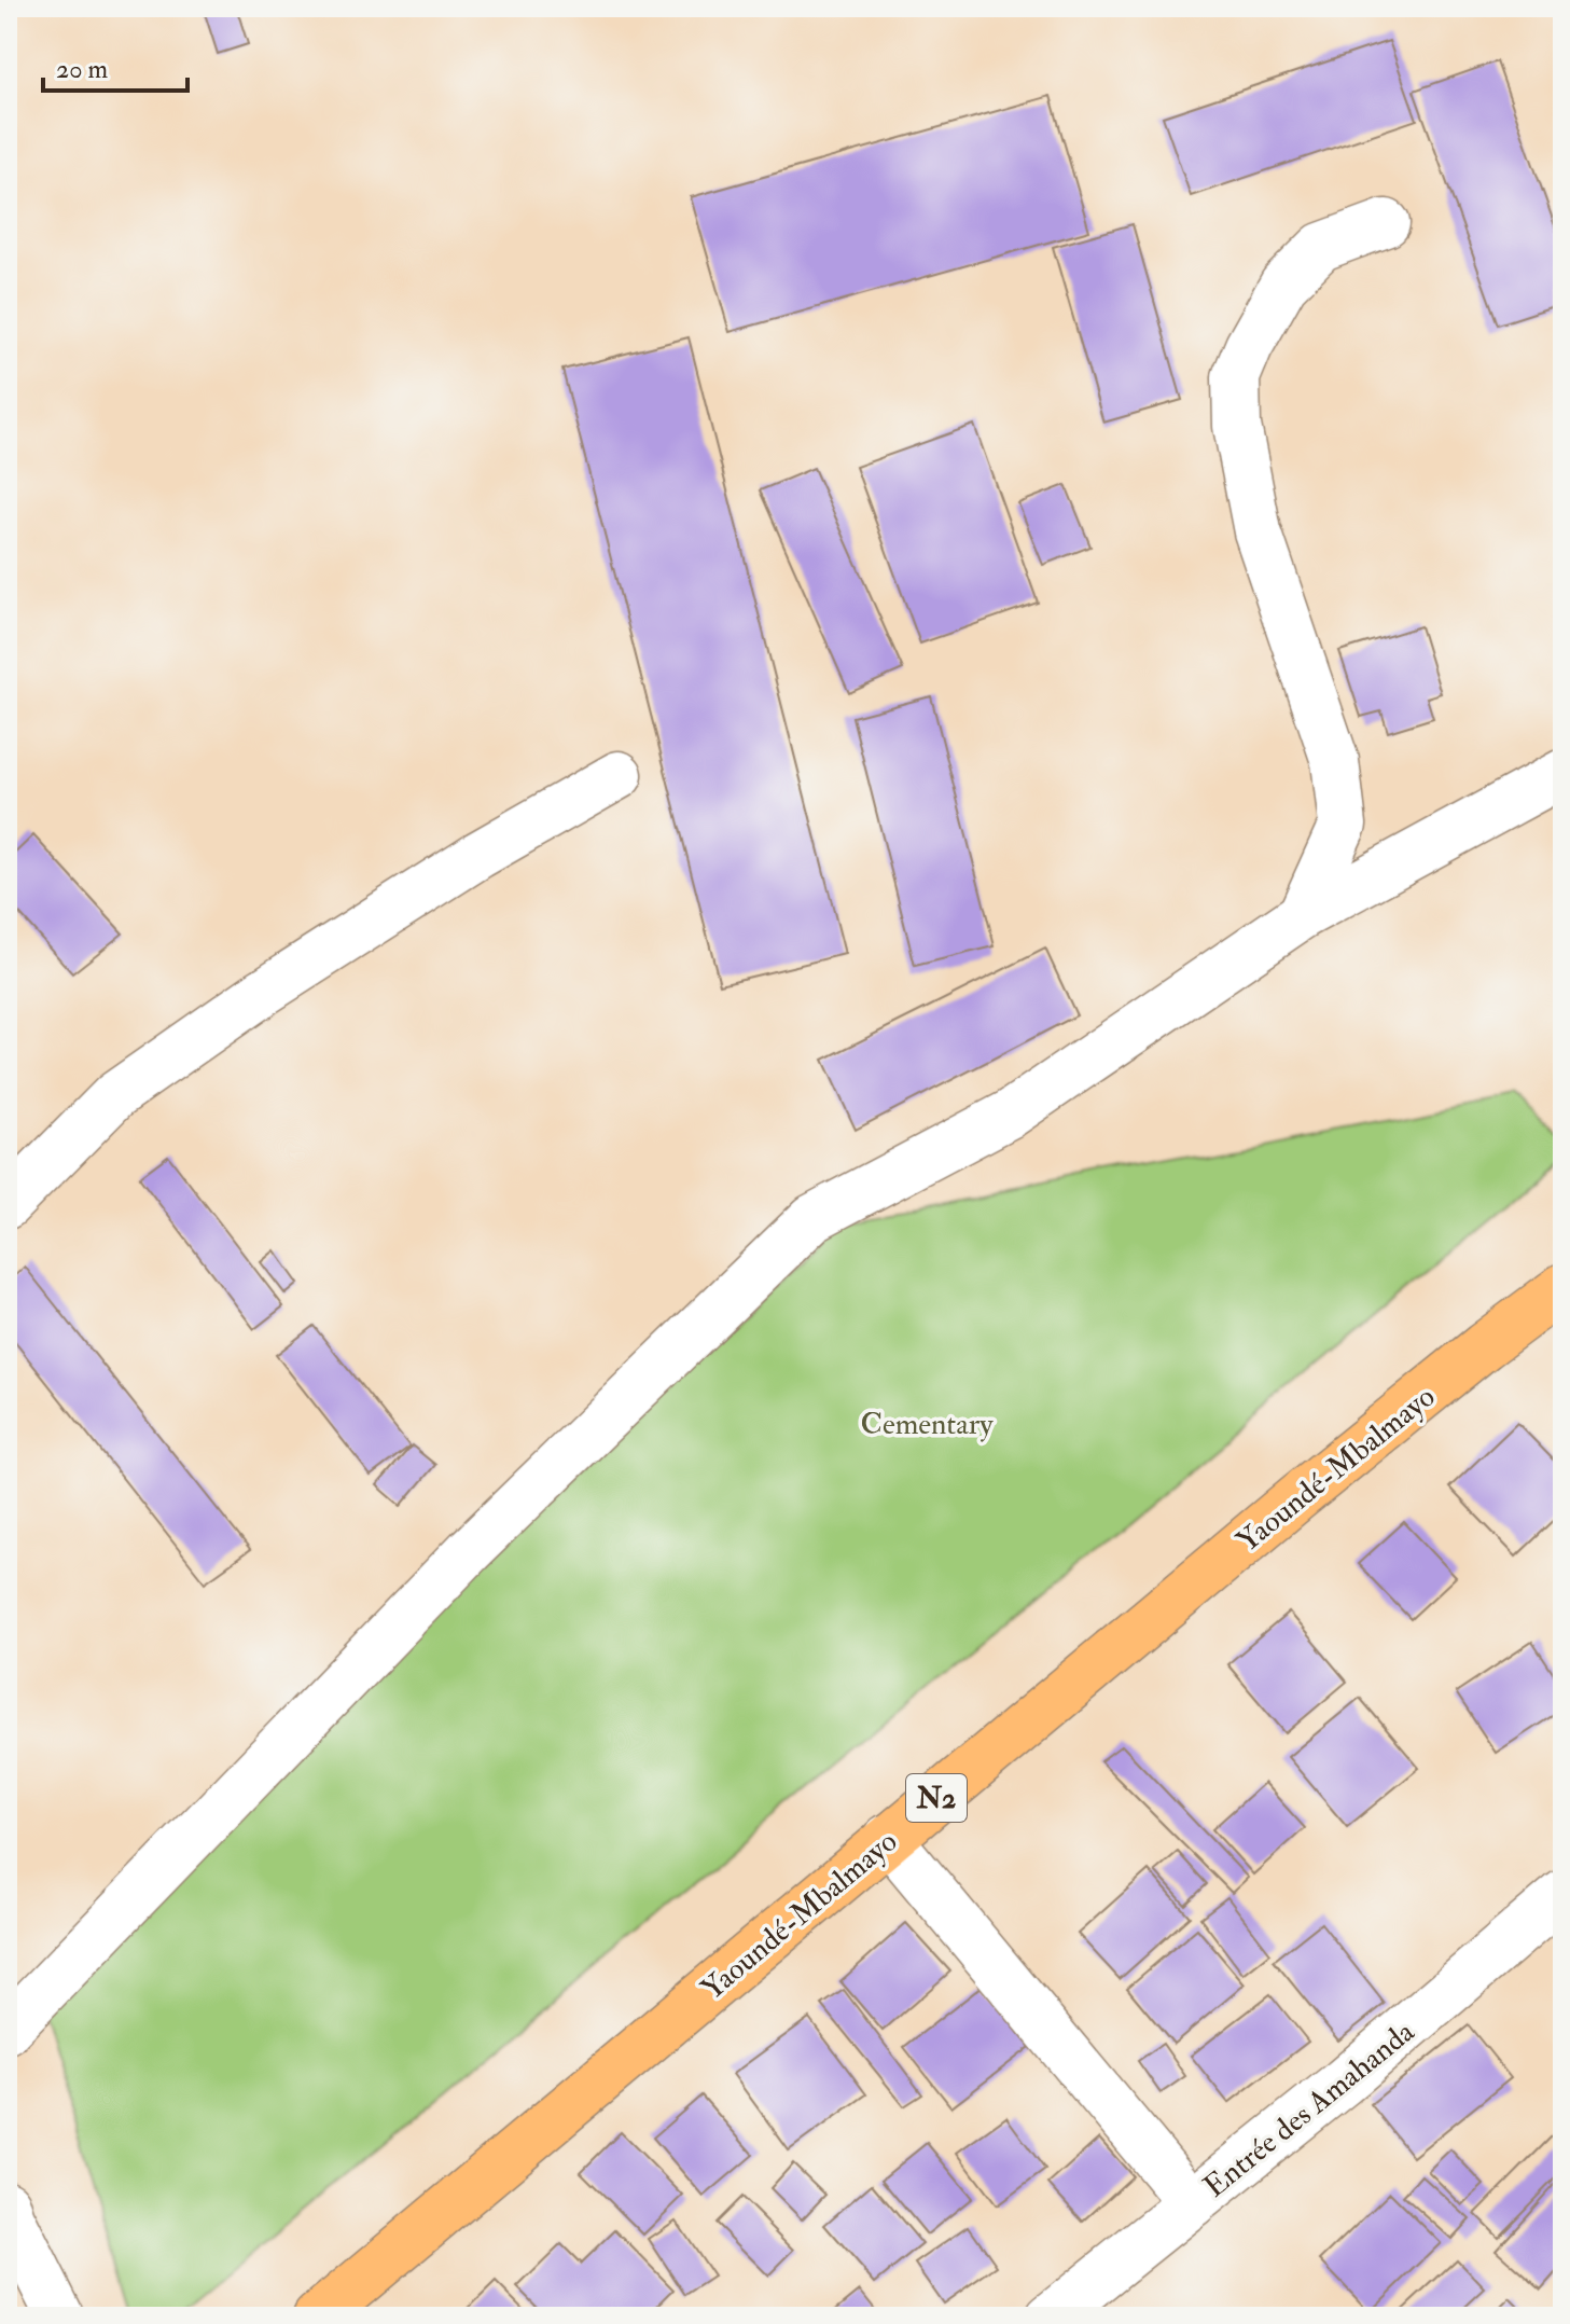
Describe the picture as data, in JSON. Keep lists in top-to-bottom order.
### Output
{
  "streets": {
    "highway": ["Yaoundé-Mbalmayo", "N2"],
    "street": ["Entrée des Amahanda"]
  },
  "parks": ["Cementary"],
  "scale_bar": "20 m"
}
